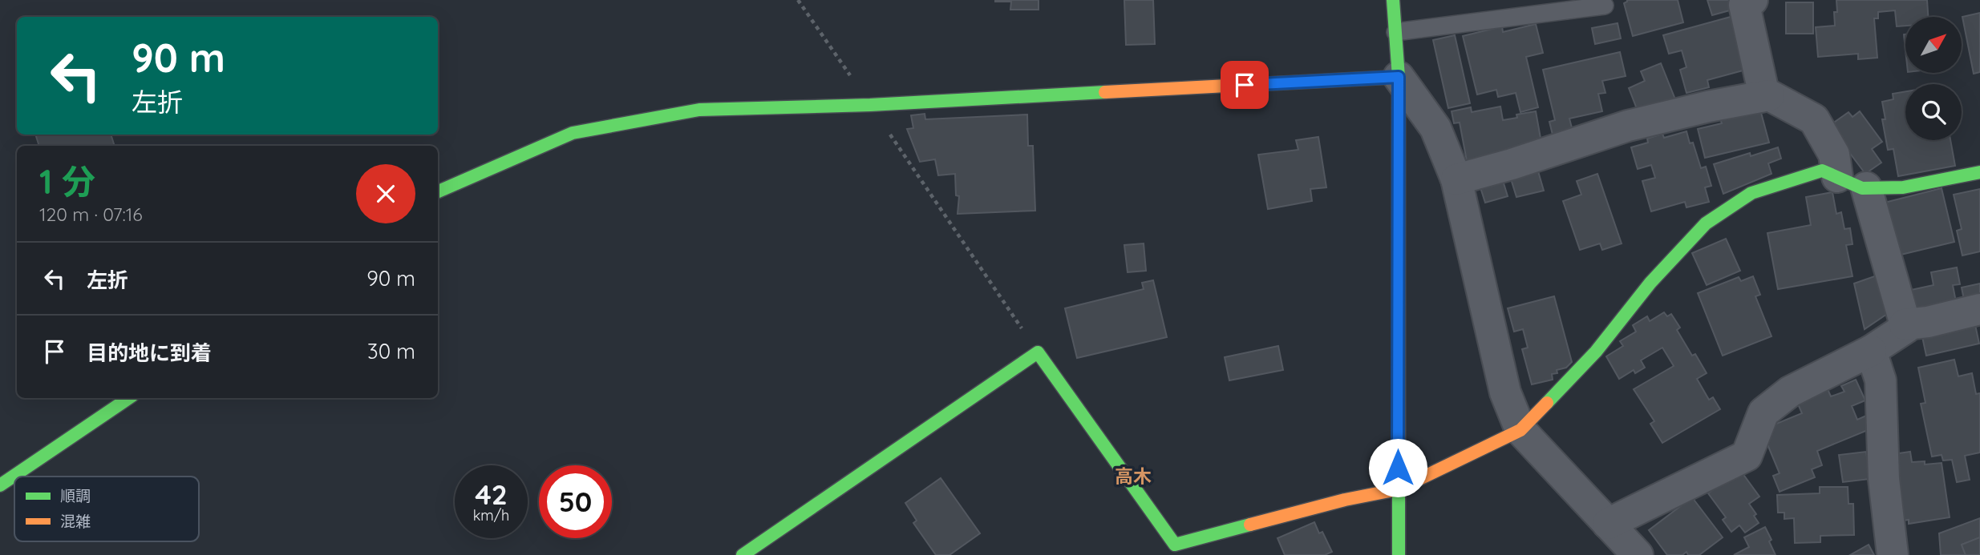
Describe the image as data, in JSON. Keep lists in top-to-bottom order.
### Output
{
  "districts": ["高木"],
  "legend": ["順調", "混雑"],
  "north": "top right",
  "page": {
    "turn": ["90 m", "左折"],
    "heading": ["1 分", "120 m · 07:16"],
    "list": [
      {
        "name": "左折",
        "value": "90 m"
      },
      {
        "name": "目的地に到着",
        "value": "30 m"
      }
    ],
    "speed": "42 km/h",
    "limit": "50"
  }
}
